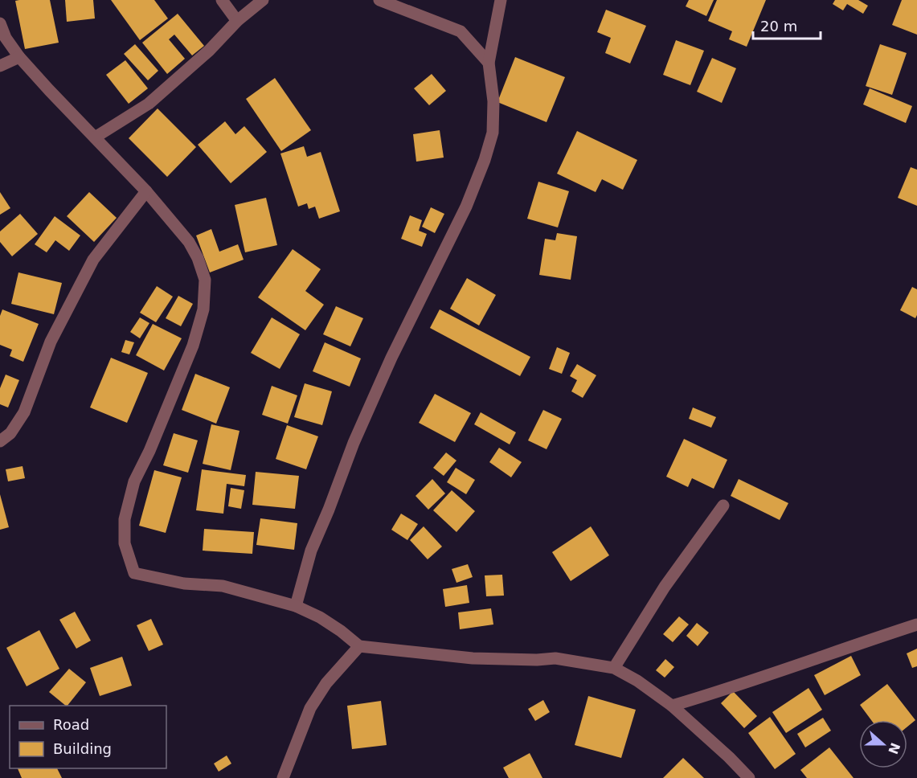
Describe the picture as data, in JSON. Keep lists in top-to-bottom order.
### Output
{
  "legend": ["Road", "Building"],
  "scale_bar": "20 m",
  "north": "right"
}
